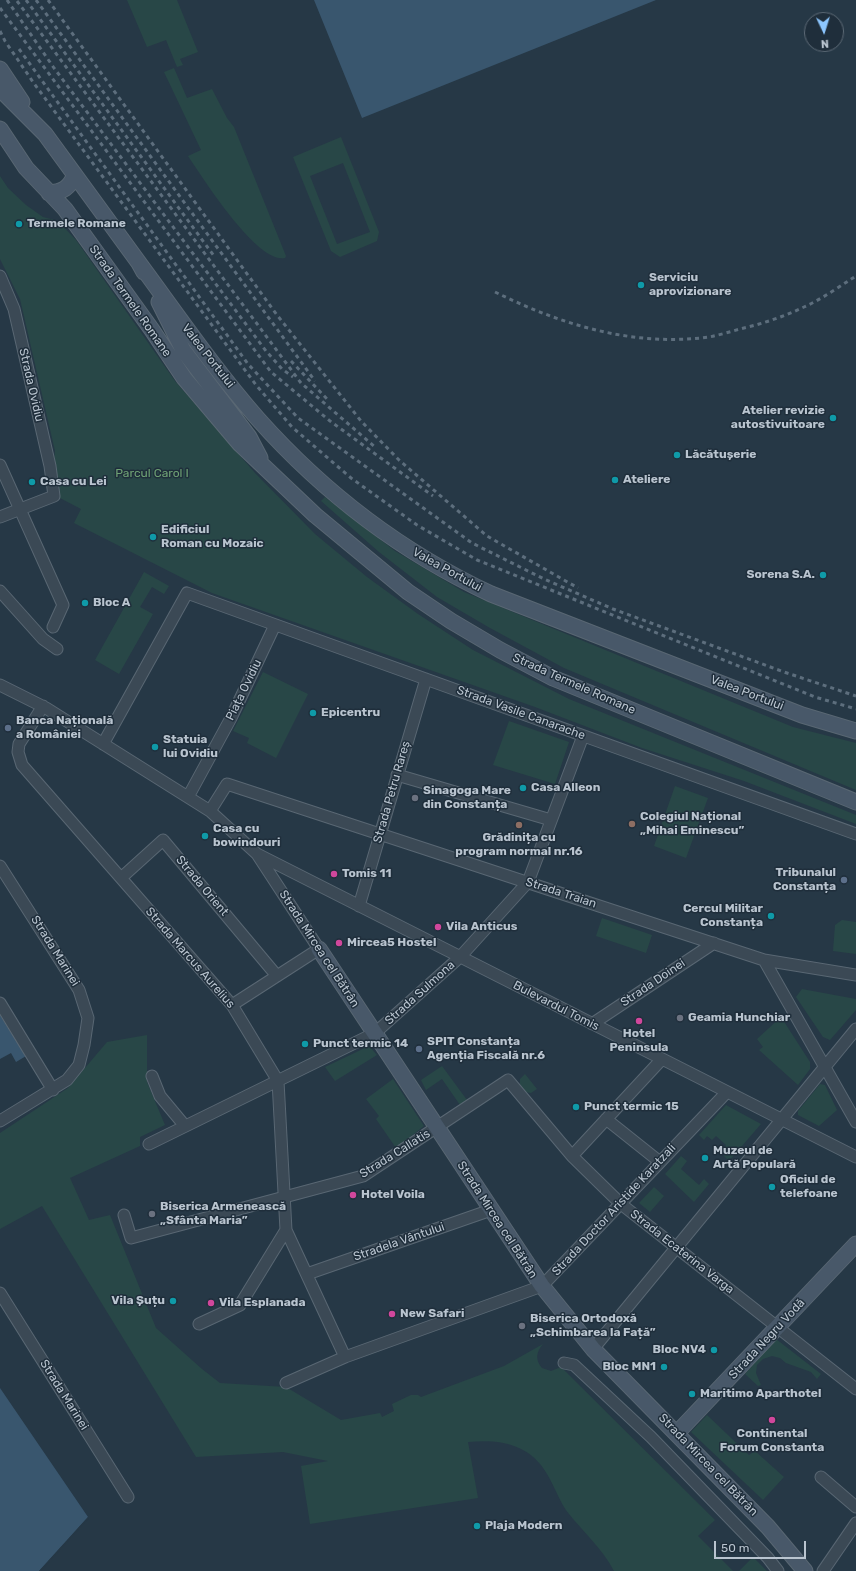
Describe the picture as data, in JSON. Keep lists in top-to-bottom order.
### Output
{
  "streets": {
    "street": [
      "Strada Termele Romane",
      "Valea Portului",
      "Strada Ovidiu",
      "Piața Ovidiu",
      "Strada Vasile Canarache",
      "Strada Petru Rareș",
      "Strada Orient",
      "Strada Traian",
      "Strada Mircea cel Bătrân",
      "Strada Marinei",
      "Strada Marcus Aurelius",
      "Strada Doinei",
      "Strada Sulmona",
      "Bulevardul Tomis",
      "Strada Callatis",
      "Strada Doctor Aristide Karatzali",
      "Stradela Vântului",
      "Strada Ecaterina Varga",
      "Strada Negru Vodă"
    ]
  },
  "crossings": [
    ["Strada Termele Romane", "Valea Portului"],
    ["Piața Ovidiu", "Strada Vasile Canarache"],
    ["Piața Ovidiu", "Strada Mircea cel Bătrân"],
    ["Strada Vasile Canarache", "Strada Petru Rareș"],
    ["Strada Vasile Canarache", "Strada Mircea cel Bătrân"],
    ["Strada Vasile Canarache", "Strada Sulmona"],
    ["Strada Petru Rareș", "Strada Traian"],
    ["Strada Petru Rareș", "Bulevardul Tomis"],
    ["Strada Orient", "Strada Marcus Aurelius"],
    ["Strada Traian", "Strada Mircea cel Bătrân"],
    ["Strada Traian", "Strada Doinei"],
    ["Strada Traian", "Strada Sulmona"],
    ["Strada Mircea cel Bătrân", "Strada Marcus Aurelius"],
    ["Strada Mircea cel Bătrân", "Strada Sulmona"],
    ["Strada Mircea cel Bătrân", "Bulevardul Tomis"],
    ["Strada Mircea cel Bătrân", "Strada Callatis"],
    ["Strada Mircea cel Bătrân", "Strada Doctor Aristide Karatzali"],
    ["Strada Mircea cel Bătrân", "Stradela Vântului"],
    ["Strada Mircea cel Bătrân", "Strada Negru Vodă"],
    ["Strada Marcus Aurelius", "Strada Sulmona"],
    ["Strada Marcus Aurelius", "Strada Callatis"],
    ["Strada Marcus Aurelius", "Strada Doctor Aristide Karatzali"],
    ["Strada Marcus Aurelius", "Stradela Vântului"],
    ["Strada Doinei", "Bulevardul Tomis"],
    ["Strada Sulmona", "Bulevardul Tomis"],
    ["Bulevardul Tomis", "Strada Doctor Aristide Karatzali"],
    ["Strada Callatis", "Strada Ecaterina Varga"],
    ["Strada Doctor Aristide Karatzali", "Strada Ecaterina Varga"],
    ["Strada Ecaterina Varga", "Strada Negru Vodă"]
  ],
  "parks": ["Parcul Carol I"],
  "places": [
    "Termele Romane",
    "Serviciu aprovizionare",
    "Atelier revizie autostivuitoare",
    "Lăcătușerie",
    "Ateliere",
    "Casa cu Lei",
    "Edificiul Roman cu Mozaic",
    "Sorena S.A.",
    "Bloc A",
    "Epicentru",
    "Banca Națională a României",
    "Statuia lui Ovidiu",
    "Casa Alleon",
    "Sinagoga Mare din Constanța",
    "Colegiul Național „Mihai Eminescu”",
    "Grădinița cu program normal nr.16",
    "Casa cu bowindouri",
    "Tomis 11",
    "Tribunalul Constanța",
    "Cercul Militar Constanța",
    "Vila Anticus",
    "Mircea5 Hostel",
    "Geamia Hunchiar",
    "Hotel Peninsula",
    "Punct termic 14",
    "SPIT Constanța Agenția Fiscală nr.6",
    "Punct termic 15",
    "Muzeul de Artă Populară",
    "Oficiul de telefoane",
    "Hotel Voila",
    "Biserica Armenească „Sfânta Maria”",
    "Vila Șuțu",
    "Vila Esplanada",
    "New Safari",
    "Biserica Ortodoxă „Schimbarea la Față”",
    "Bloc NV4",
    "Bloc MN1",
    "Maritimo Aparthotel",
    "Continental Forum Constanta",
    "Plaja Modern"
  ],
  "scale_bar": "50 m",
  "north": "bottom"
}
